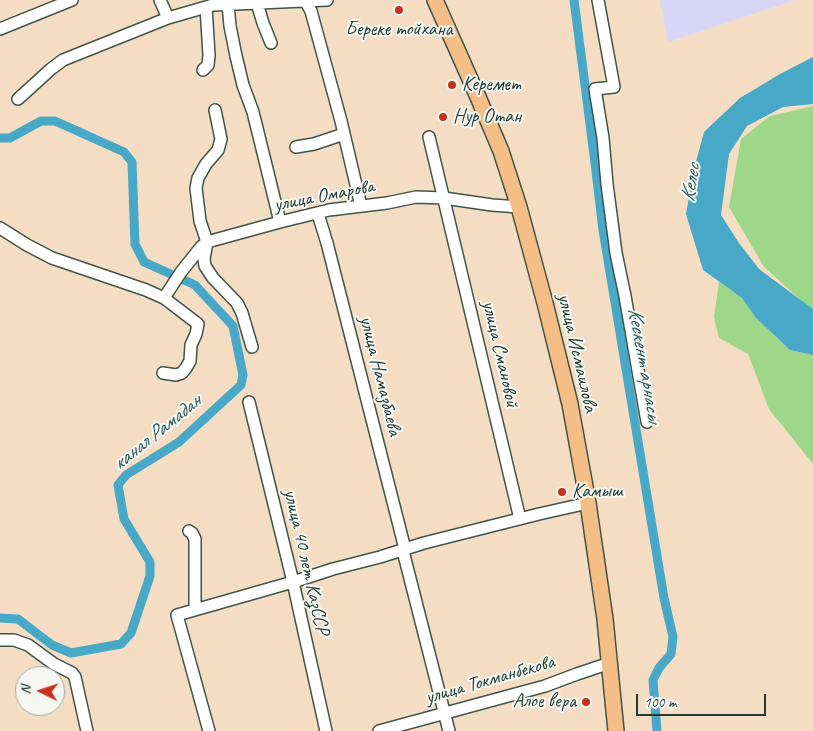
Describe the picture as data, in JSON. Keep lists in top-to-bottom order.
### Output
{
  "streets": {
    "main road": ["улица Исмаилова"],
    "street": [
      "улица Омарова",
      "улица Смановой",
      "улица Намазбаева",
      "улица 40 лет КазССР",
      "улица Токманбекова"
    ]
  },
  "crossings": [
    ["улица Омарова", "улица Исмаилова"],
    ["улица Омарова", "улица Смановой"],
    ["улица Омарова", "улица Намазбаева"],
    ["улица Исмаилова", "улица Токманбекова"],
    ["улица Намазбаева", "улица Токманбекова"]
  ],
  "water": ["Келес", "Кескент арнасы", "канал Рамадан"],
  "places": [
    "Береке тойхана",
    "Керемет",
    "Нур Отан",
    "Камыш",
    "Алое вера"
  ],
  "scale_bar": "100 m",
  "north": "left"
}
